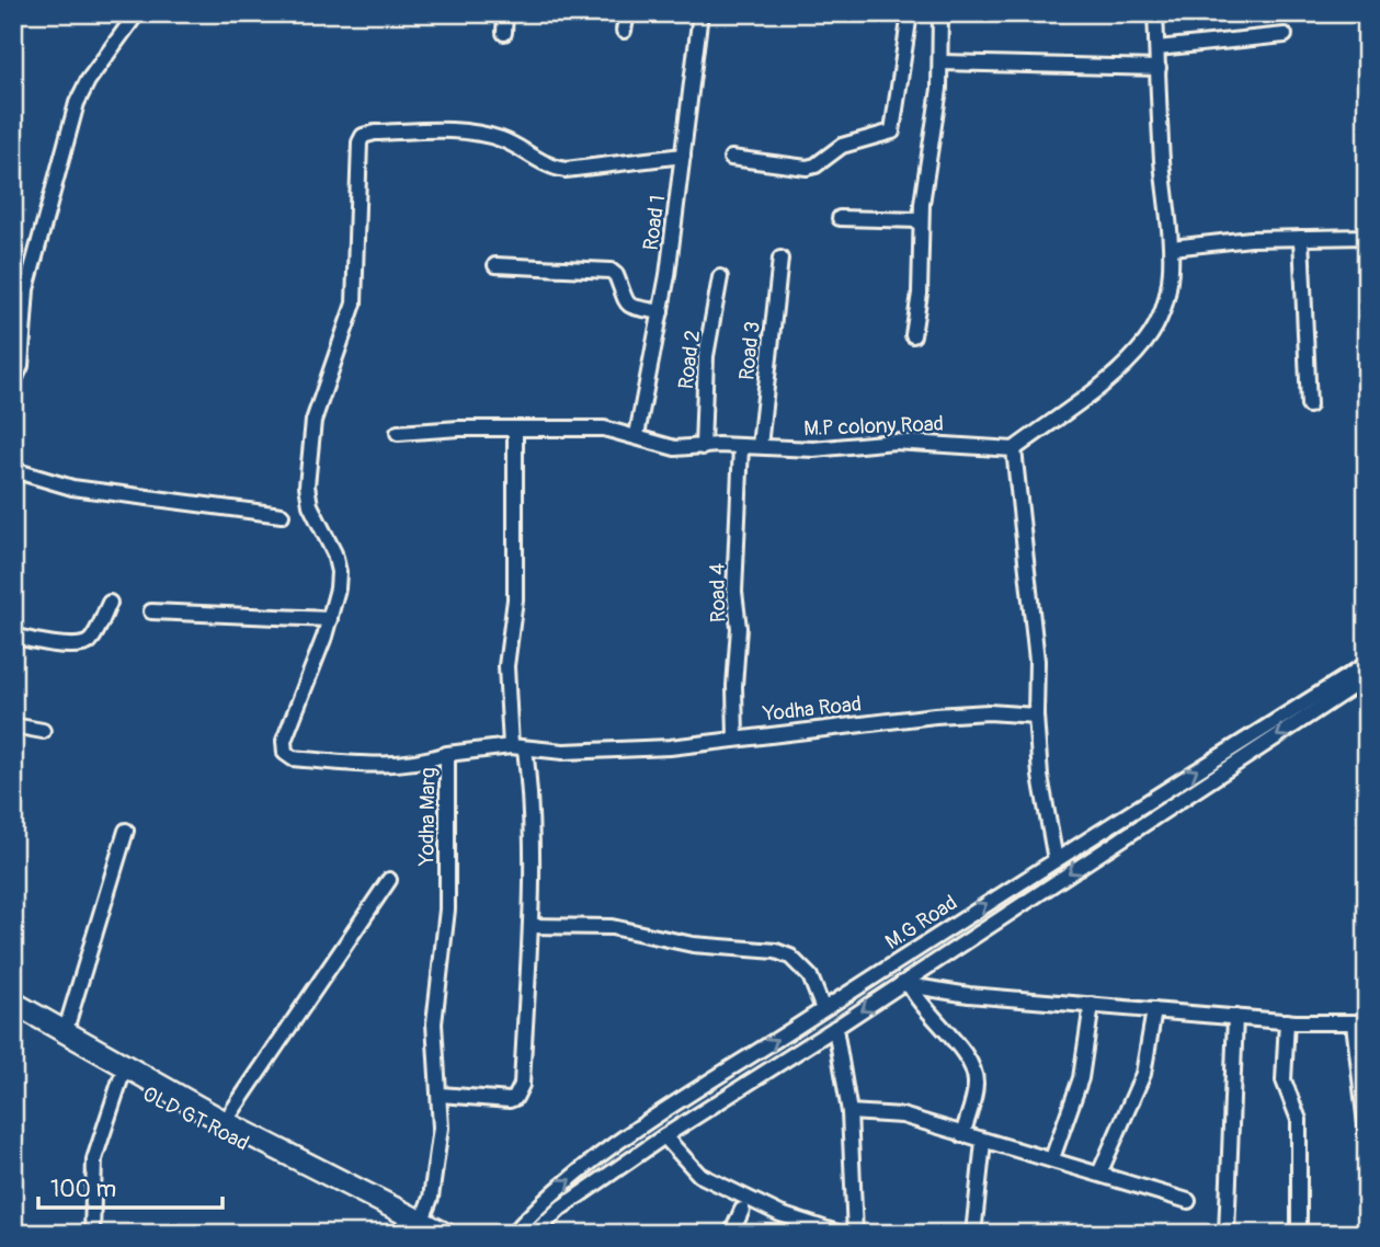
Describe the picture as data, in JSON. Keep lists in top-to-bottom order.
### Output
{
  "streets": {
    "main road": ["OLD GT Road"],
    "street": [
      "Road 1",
      "Road 3",
      "Road 2",
      "M.P colony Road",
      "Road 4",
      "Yodha Road",
      "Yodha Marg",
      "M.G Road"
    ]
  },
  "crossings": [
    ["Road 1", "M.P colony Road"],
    ["Road 1", "Yodha Marg"],
    ["Road 3", "M.P colony Road"],
    ["Road 2", "M.P colony Road"],
    ["M.P colony Road", "Road 4"],
    ["Road 4", "Yodha Road"],
    ["Yodha Road", "Yodha Marg"],
    ["Yodha Marg", "OLD GT Road"]
  ],
  "scale_bar": "100 m"
}
